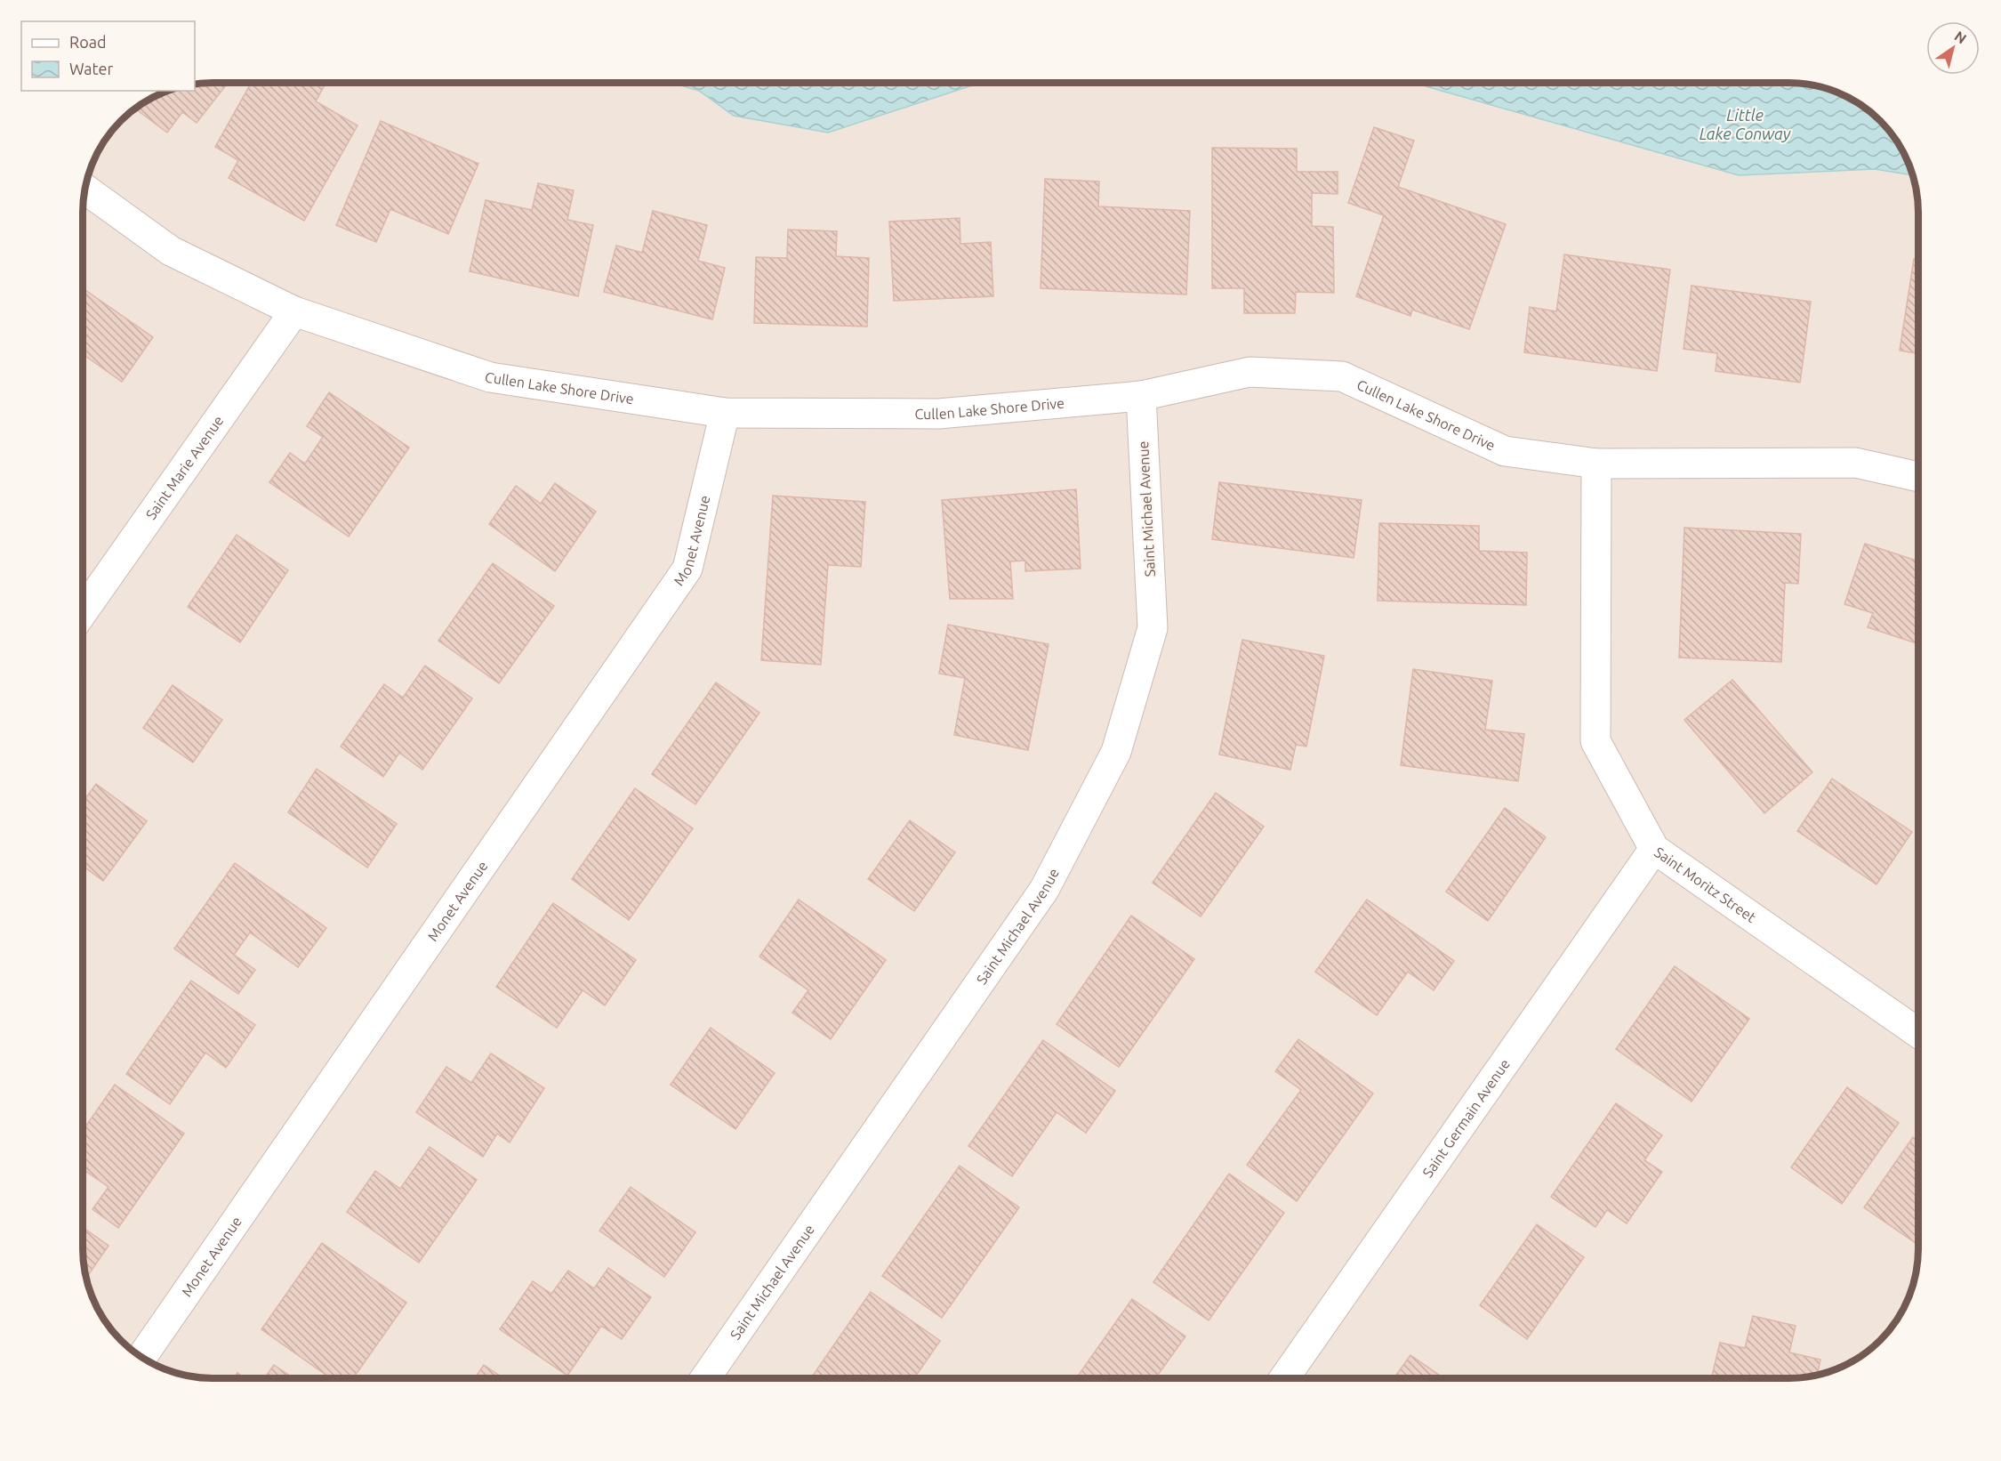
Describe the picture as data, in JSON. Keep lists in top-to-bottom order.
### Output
{
  "streets": {
    "street": [
      "Cullen Lake Shore Drive",
      "Saint Marie Avenue",
      "Saint Michael Avenue",
      "Monet Avenue",
      "Saint Moritz Street",
      "Saint Germain Avenue"
    ]
  },
  "crossings": [
    ["Cullen Lake Shore Drive", "Saint Marie Avenue"],
    ["Cullen Lake Shore Drive", "Saint Michael Avenue"],
    ["Cullen Lake Shore Drive", "Monet Avenue"],
    ["Cullen Lake Shore Drive", "Saint Moritz Street"],
    ["Saint Moritz Street", "Saint Germain Avenue"]
  ],
  "water": ["Little Lake Conway"],
  "legend": ["Road", "Water"],
  "north": "top right"
}
